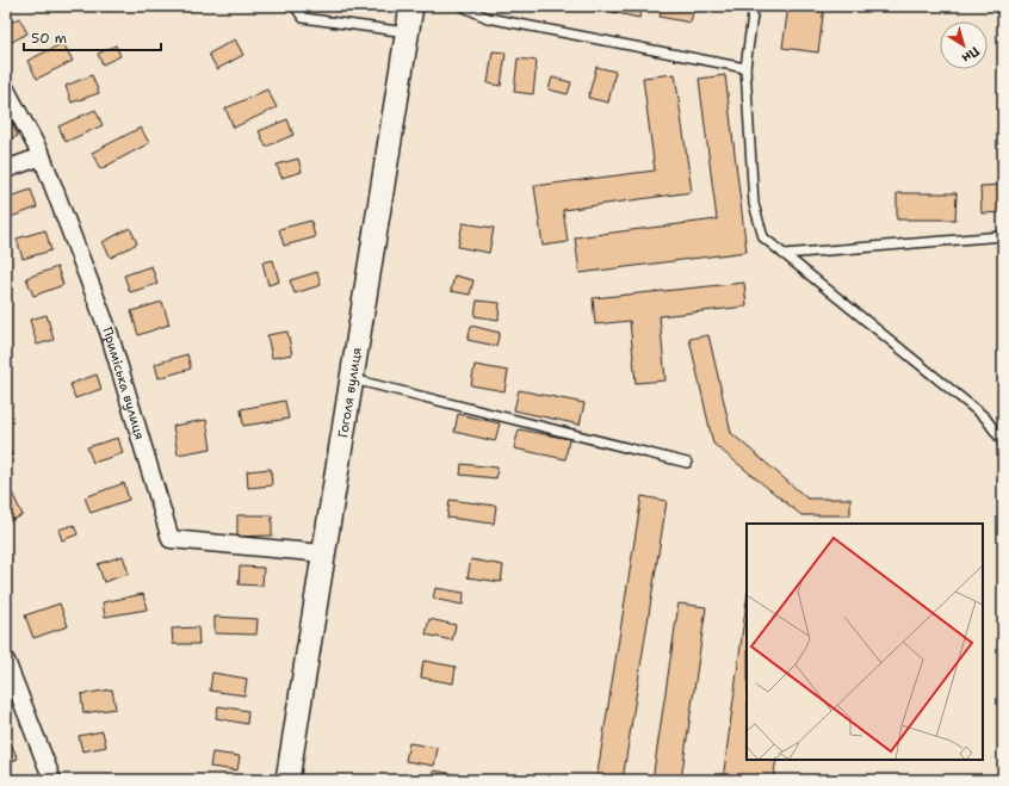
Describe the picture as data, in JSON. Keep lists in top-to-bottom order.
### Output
{
  "streets": {
    "main road": ["Гоголя вулиця"],
    "street": ["Приміська вулиця"]
  },
  "crossings": [
    ["Приміська вулиця", "Гоголя вулиця"]
  ],
  "scale_bar": "50 m",
  "north": "bottom right"
}
